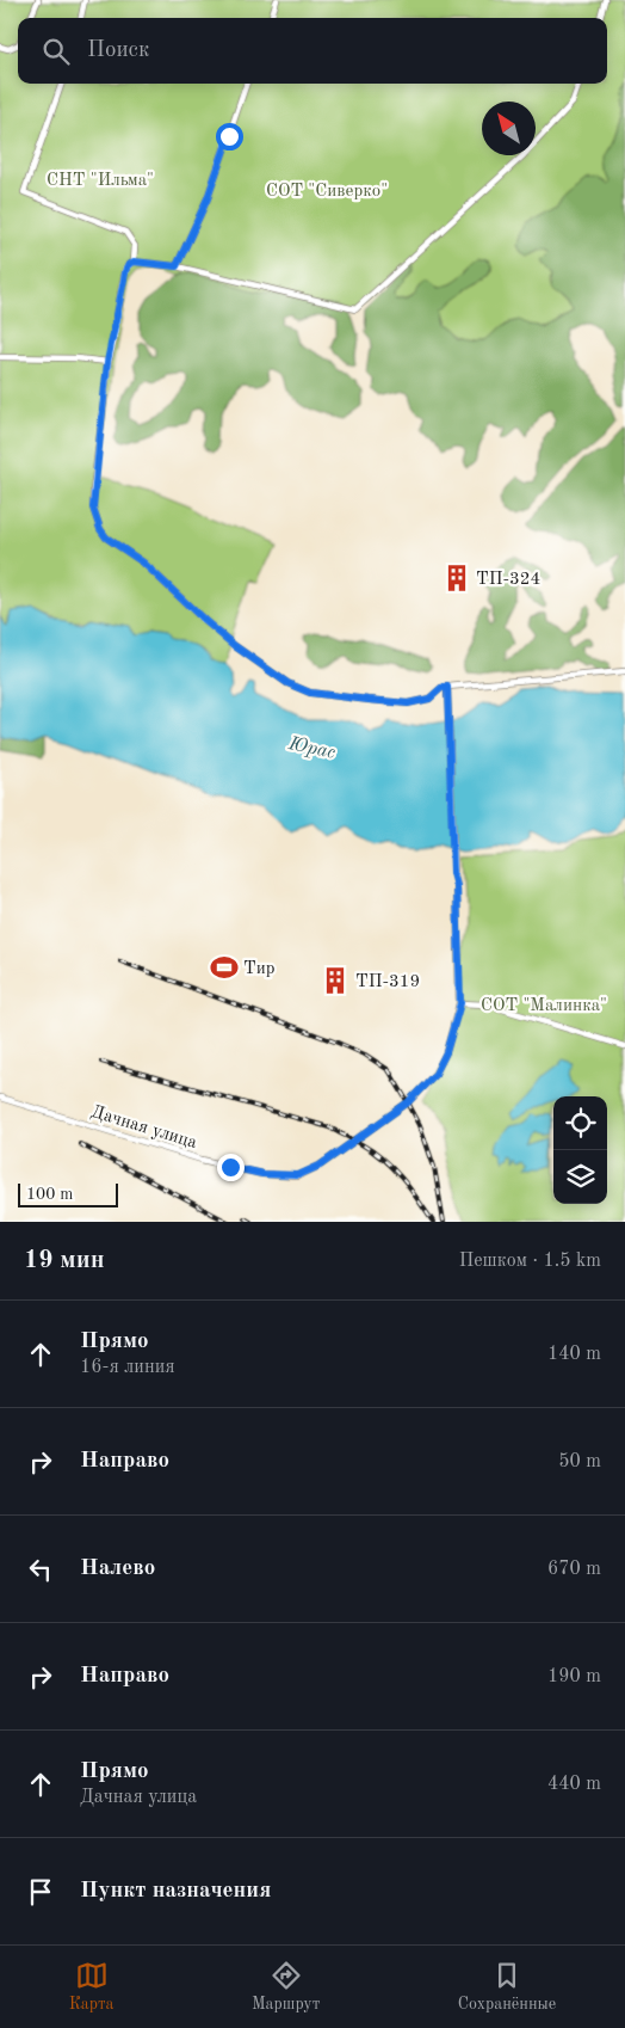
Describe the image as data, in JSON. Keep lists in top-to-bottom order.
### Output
{
  "streets": {
    "street": ["Дачная улица"]
  },
  "water": ["Юрас"],
  "parks": ["СНТ \"Ильма\"", "СОТ \"Сиверко\"", "СОТ \"Малинка\""],
  "places": {
    "building": ["ТП-324", "ТП-319"],
    "sports": ["Тир"]
  },
  "scale_bar": "100 m",
  "north": "top left",
  "page": {
    "search": "Поиск",
    "scale": "100 m",
    "heading": ["19 мин", "Пешком · 1.5 km"],
    "list": [
      ["Прямо", "16-я линия", "140 m"],
      ["Направо", "50 m"],
      ["Налево", "670 m"],
      ["Направо", "190 m"],
      ["Прямо", "Дачная улица", "440 m"],
      "Пункт назначения"
    ],
    "nav": ["Карта", "Маршрут", "Сохранённые"]
  }
}
